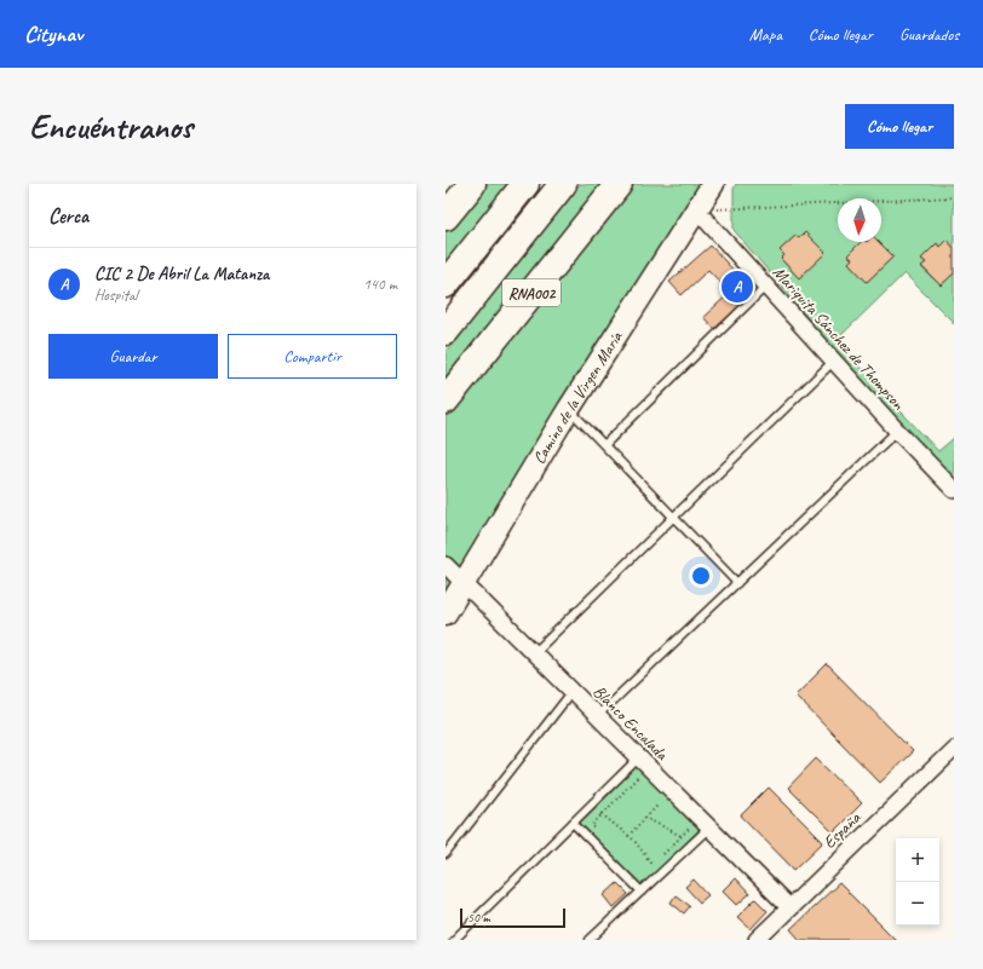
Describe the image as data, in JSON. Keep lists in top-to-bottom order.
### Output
{
  "streets": {
    "highway": ["RNA002"],
    "street": [
      "Mariquita Sánchez de Thompson",
      "Camino de la Virgen María",
      "Blanco Encalada",
      "España"
    ]
  },
  "crossings": [
    ["Mariquita Sánchez de Thompson", "Camino de la Virgen María"],
    ["Camino de la Virgen María", "Blanco Encalada"],
    ["Blanco Encalada", "España"]
  ],
  "scale_bar": "50 m",
  "north": "bottom",
  "page": {
    "header": "Citynav",
    "nav": ["Mapa", "Cómo llegar", "Guardados"],
    "buttons": [
      "Cómo llegar",
      ["Guardar", "Compartir"]
    ],
    "title": "Encuéntranos",
    "heading": "Cerca",
    "list": [
      {
        "mark": "A",
        "name": "CIC 2 De Abril La Matanza",
        "note": "Hospital",
        "value": "140 m"
      }
    ],
    "pins": "A",
    "map_buttons": ["+", "−"],
    "scale": "50 m"
  }
}
